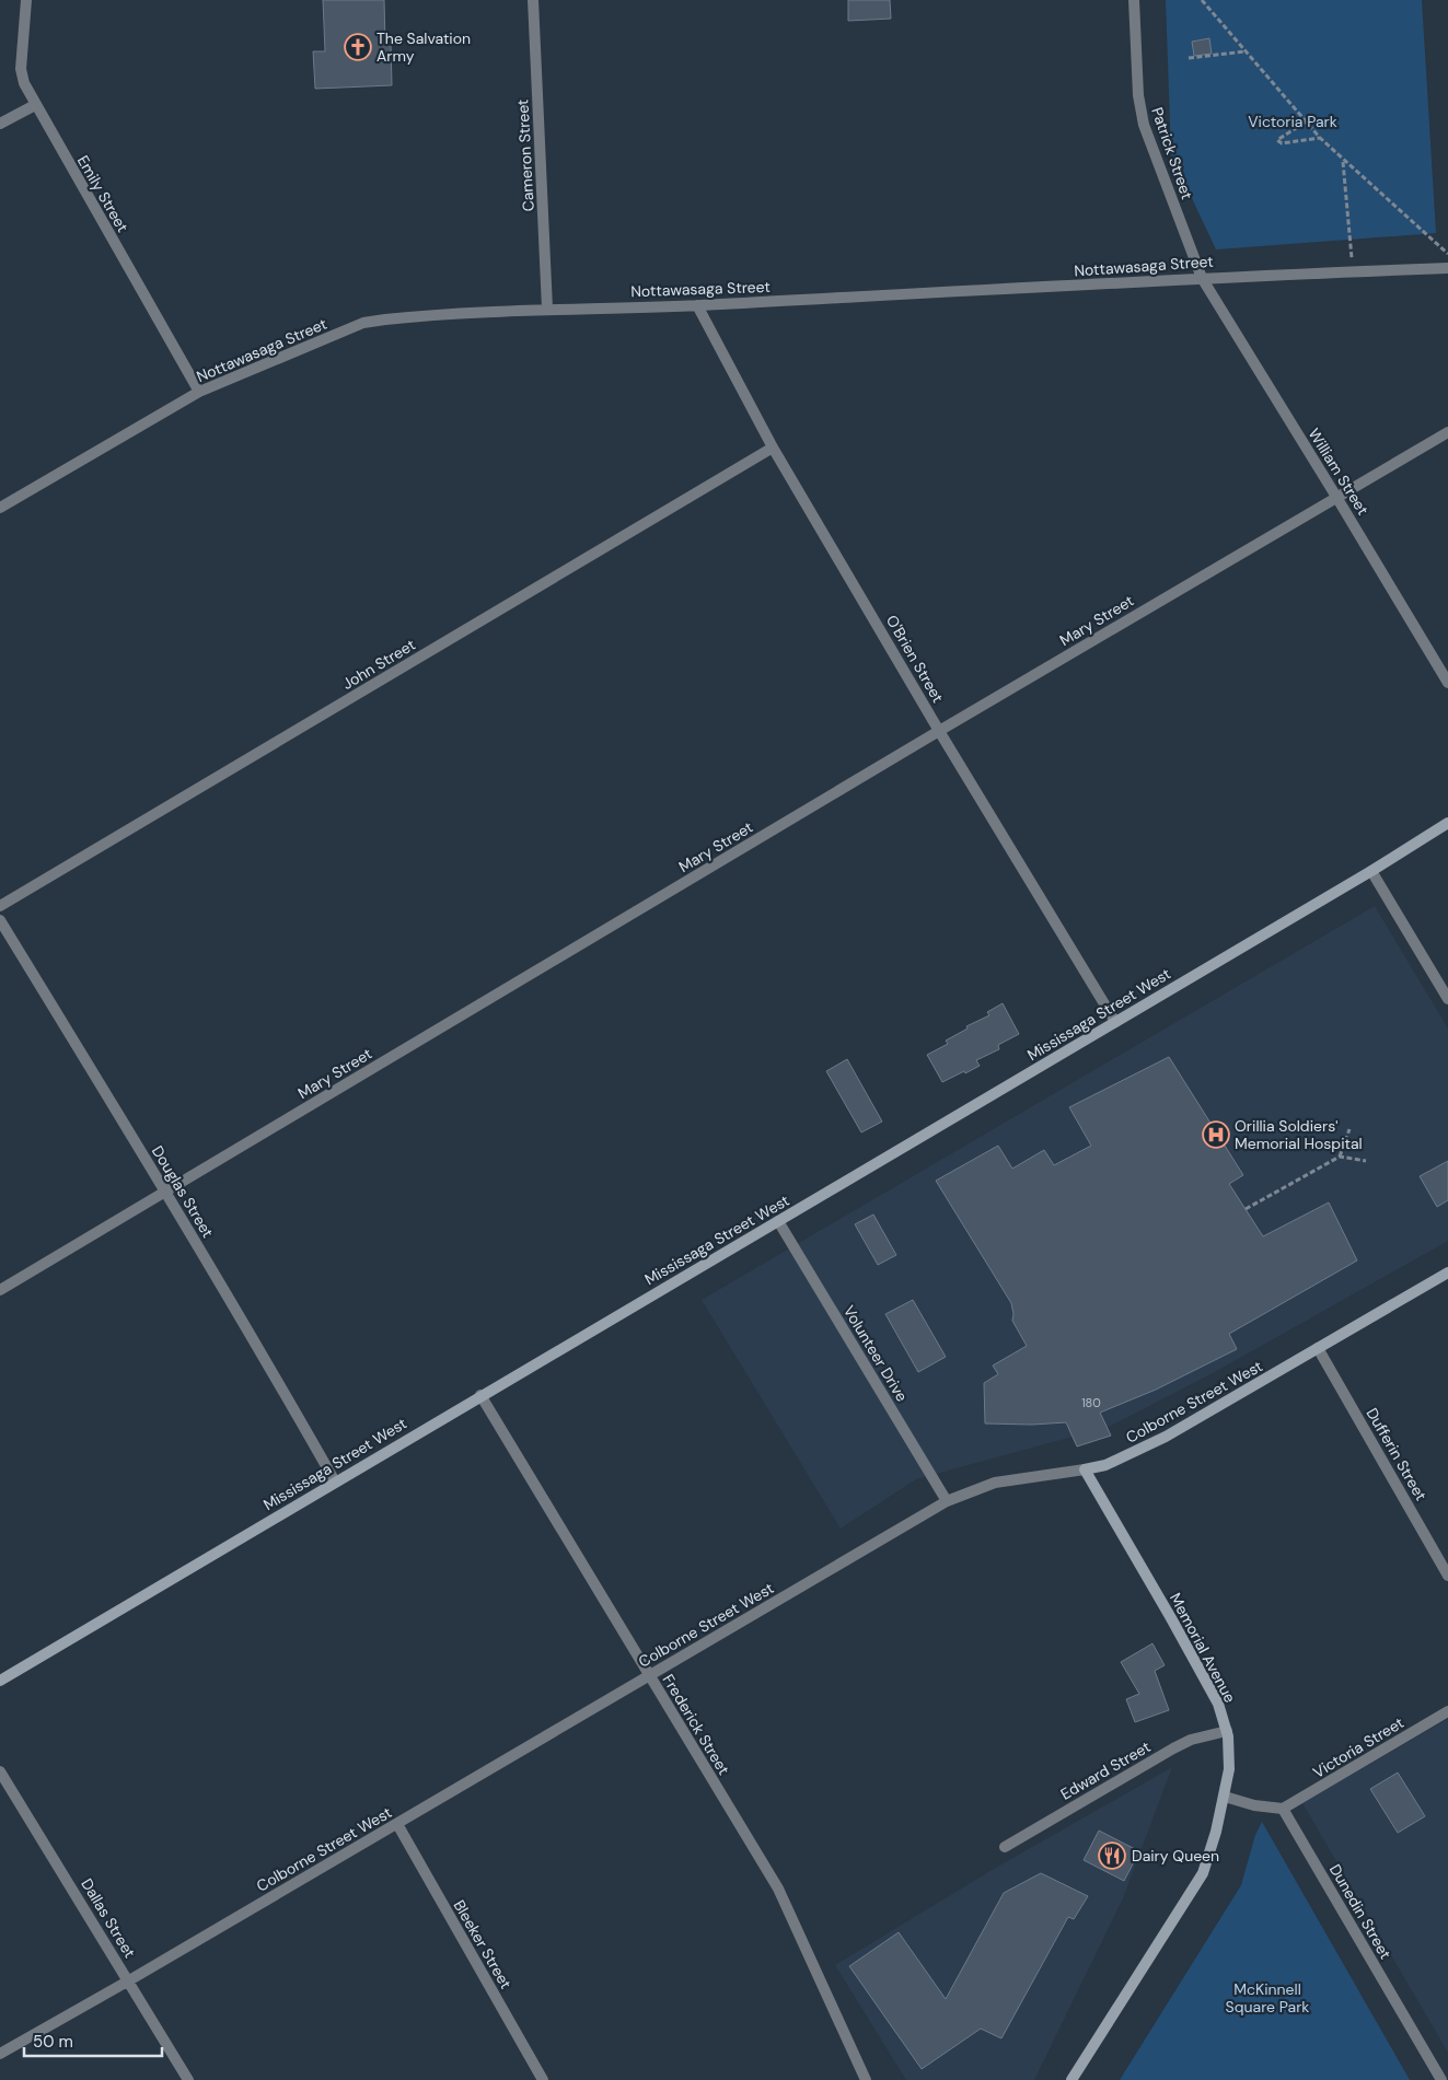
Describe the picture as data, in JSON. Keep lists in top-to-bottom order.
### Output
{
  "streets": {
    "street": [
      "Patrick Street",
      "Cameron Street",
      "Emily Street",
      "Nottawasaga Street",
      "William Street",
      "Mary Street",
      "O'Brien Street",
      "John Street",
      "Mississaga Street West",
      "Douglas Street",
      "Volunteer Drive",
      "Colborne Street West",
      "Dufferin Street",
      "Memorial Avenue",
      "Frederick Street",
      "Victoria Street",
      "Edward Street",
      "Dunedin Street",
      "Dallas Street",
      "Bleeker Street"
    ]
  },
  "crossings": [
    ["Patrick Street", "Nottawasaga Street"],
    ["Patrick Street", "William Street"],
    ["Cameron Street", "Nottawasaga Street"],
    ["Emily Street", "Nottawasaga Street"],
    ["Nottawasaga Street", "William Street"],
    ["Nottawasaga Street", "O'Brien Street"],
    ["William Street", "Mary Street"],
    ["Mary Street", "O'Brien Street"],
    ["Mary Street", "Douglas Street"],
    ["O'Brien Street", "John Street"],
    ["O'Brien Street", "Mississaga Street West"],
    ["Mississaga Street West", "Douglas Street"],
    ["Mississaga Street West", "Volunteer Drive"],
    ["Mississaga Street West", "Frederick Street"],
    ["Volunteer Drive", "Colborne Street West"],
    ["Colborne Street West", "Dufferin Street"],
    ["Colborne Street West", "Memorial Avenue"],
    ["Colborne Street West", "Frederick Street"],
    ["Colborne Street West", "Dallas Street"],
    ["Colborne Street West", "Bleeker Street"],
    ["Memorial Avenue", "Edward Street"],
    ["Victoria Street", "Dunedin Street"]
  ],
  "parks": ["Victoria Park", "McKinnell Square Park"],
  "places": {
    "church": ["The Salvation Army"],
    "hospital": ["Orillia Soldiers' Memorial Hospital"],
    "restaurant": ["Dairy Queen"]
  },
  "house_numbers": ["180"],
  "scale_bar": "50 m"
}
